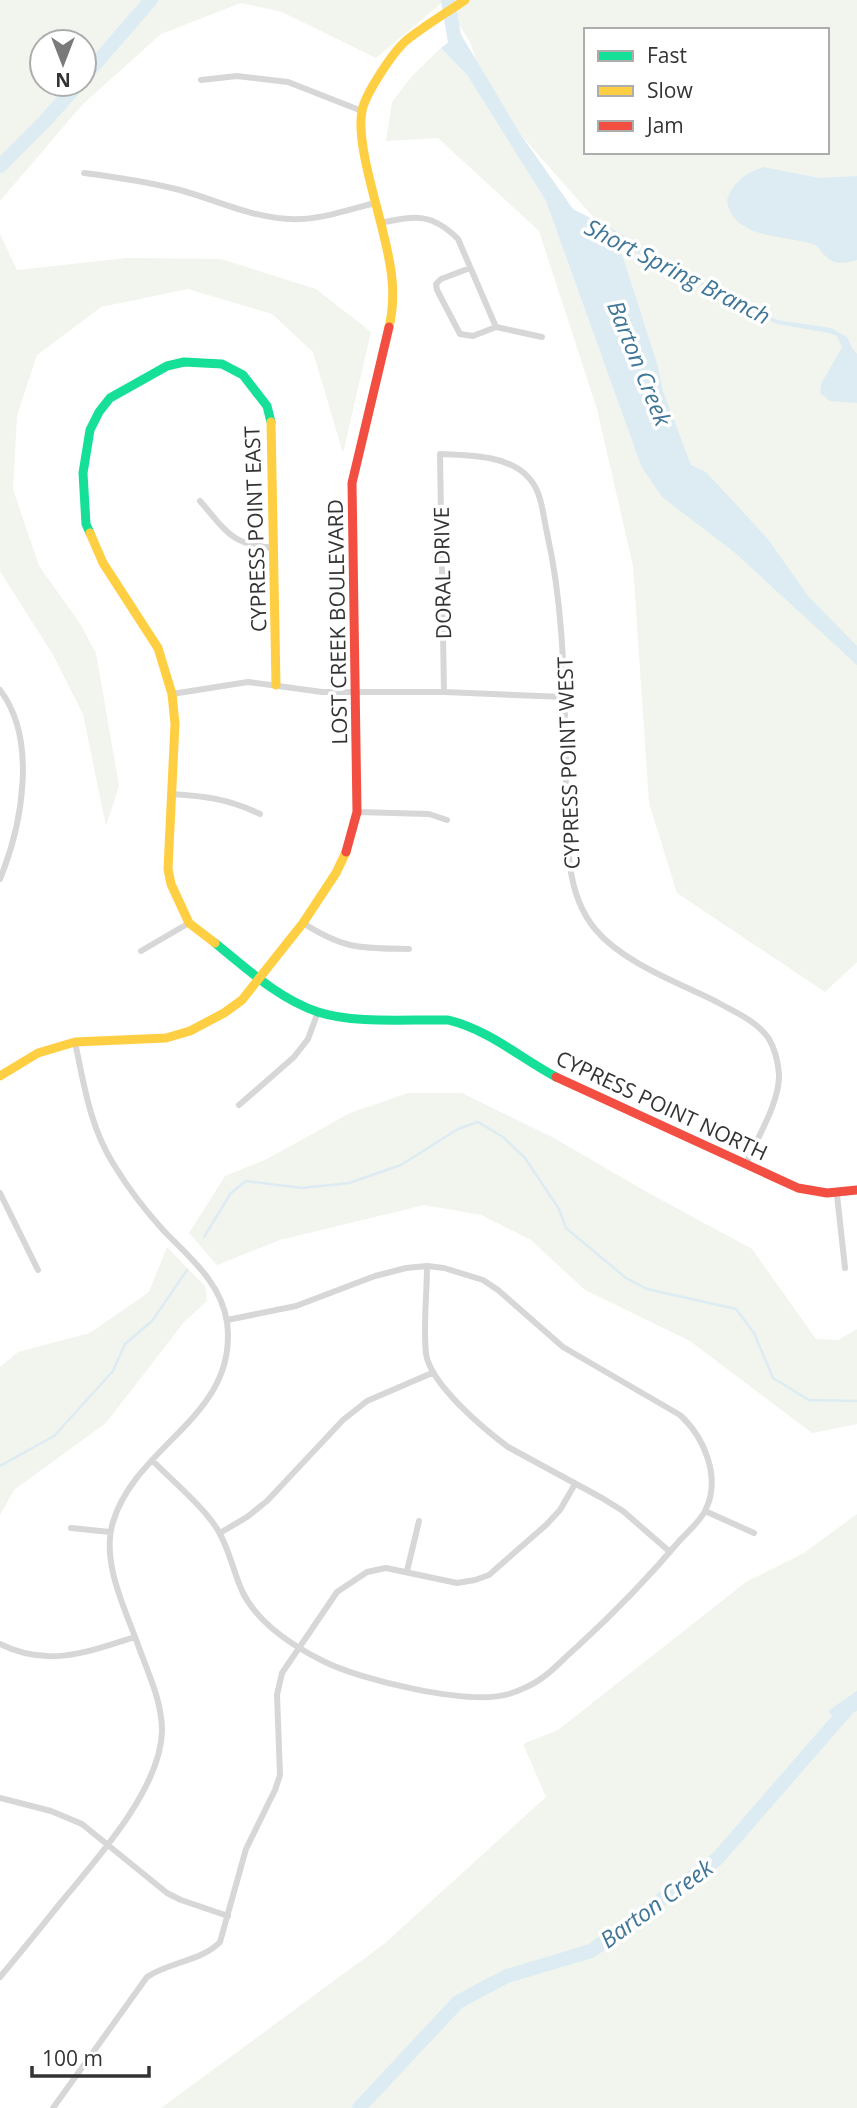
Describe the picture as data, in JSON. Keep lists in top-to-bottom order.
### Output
{
  "streets": {
    "street": [
      "CYPRESS POINT EAST",
      "DORAL DRIVE",
      "LOST CREEK BOULEVARD",
      "CYPRESS POINT WEST",
      "CYPRESS POINT NORTH"
    ]
  },
  "crossings": [
    ["CYPRESS POINT EAST", "LOST CREEK BOULEVARD"],
    ["CYPRESS POINT EAST", "CYPRESS POINT NORTH"],
    ["DORAL DRIVE", "CYPRESS POINT WEST"],
    ["LOST CREEK BOULEVARD", "CYPRESS POINT NORTH"],
    ["CYPRESS POINT WEST", "CYPRESS POINT NORTH"]
  ],
  "water": ["Short Spring Branch", "Barton Creek"],
  "legend": ["Fast", "Slow", "Jam"],
  "scale_bar": "100 m",
  "north": "bottom"
}
